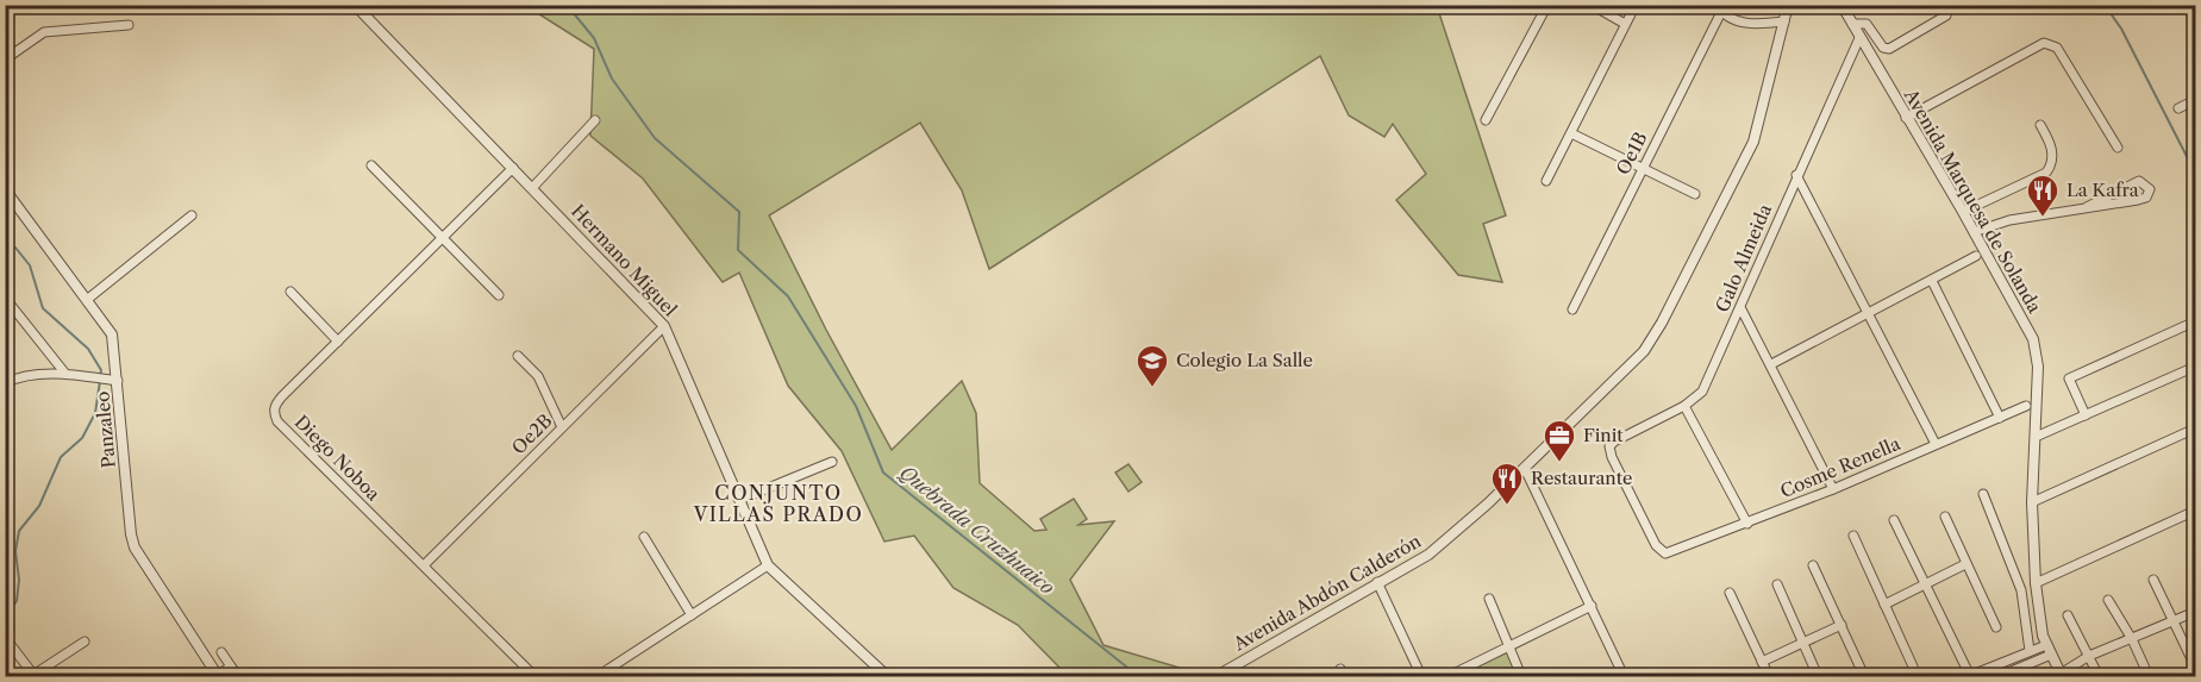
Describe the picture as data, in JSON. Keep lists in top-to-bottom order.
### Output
{
  "streets": {
    "street": [
      "Oe1B",
      "Avenida Marquesa de Solanda",
      "Galo Almeida",
      "Hermano Miguel",
      "Panzaleo",
      "Oe2B",
      "Diego Noboa",
      "Cosme Renella",
      "Avenida Abdón Calderón"
    ]
  },
  "crossings": [
    ["Avenida Marquesa de Solanda", "Galo Almeida"],
    ["Galo Almeida", "Cosme Renella"],
    ["Hermano Miguel", "Oe2B"],
    ["Hermano Miguel", "Diego Noboa"],
    ["Oe2B", "Diego Noboa"]
  ],
  "districts": ["CONJUNTO VILLAS PRADO"],
  "water": ["Quebrada Cruzhuaico"],
  "places": {
    "restaurant": ["La Kafra", "Restaurante"],
    "school or university": ["Colegio La Salle"],
    "office": ["Finit"]
  }
}
